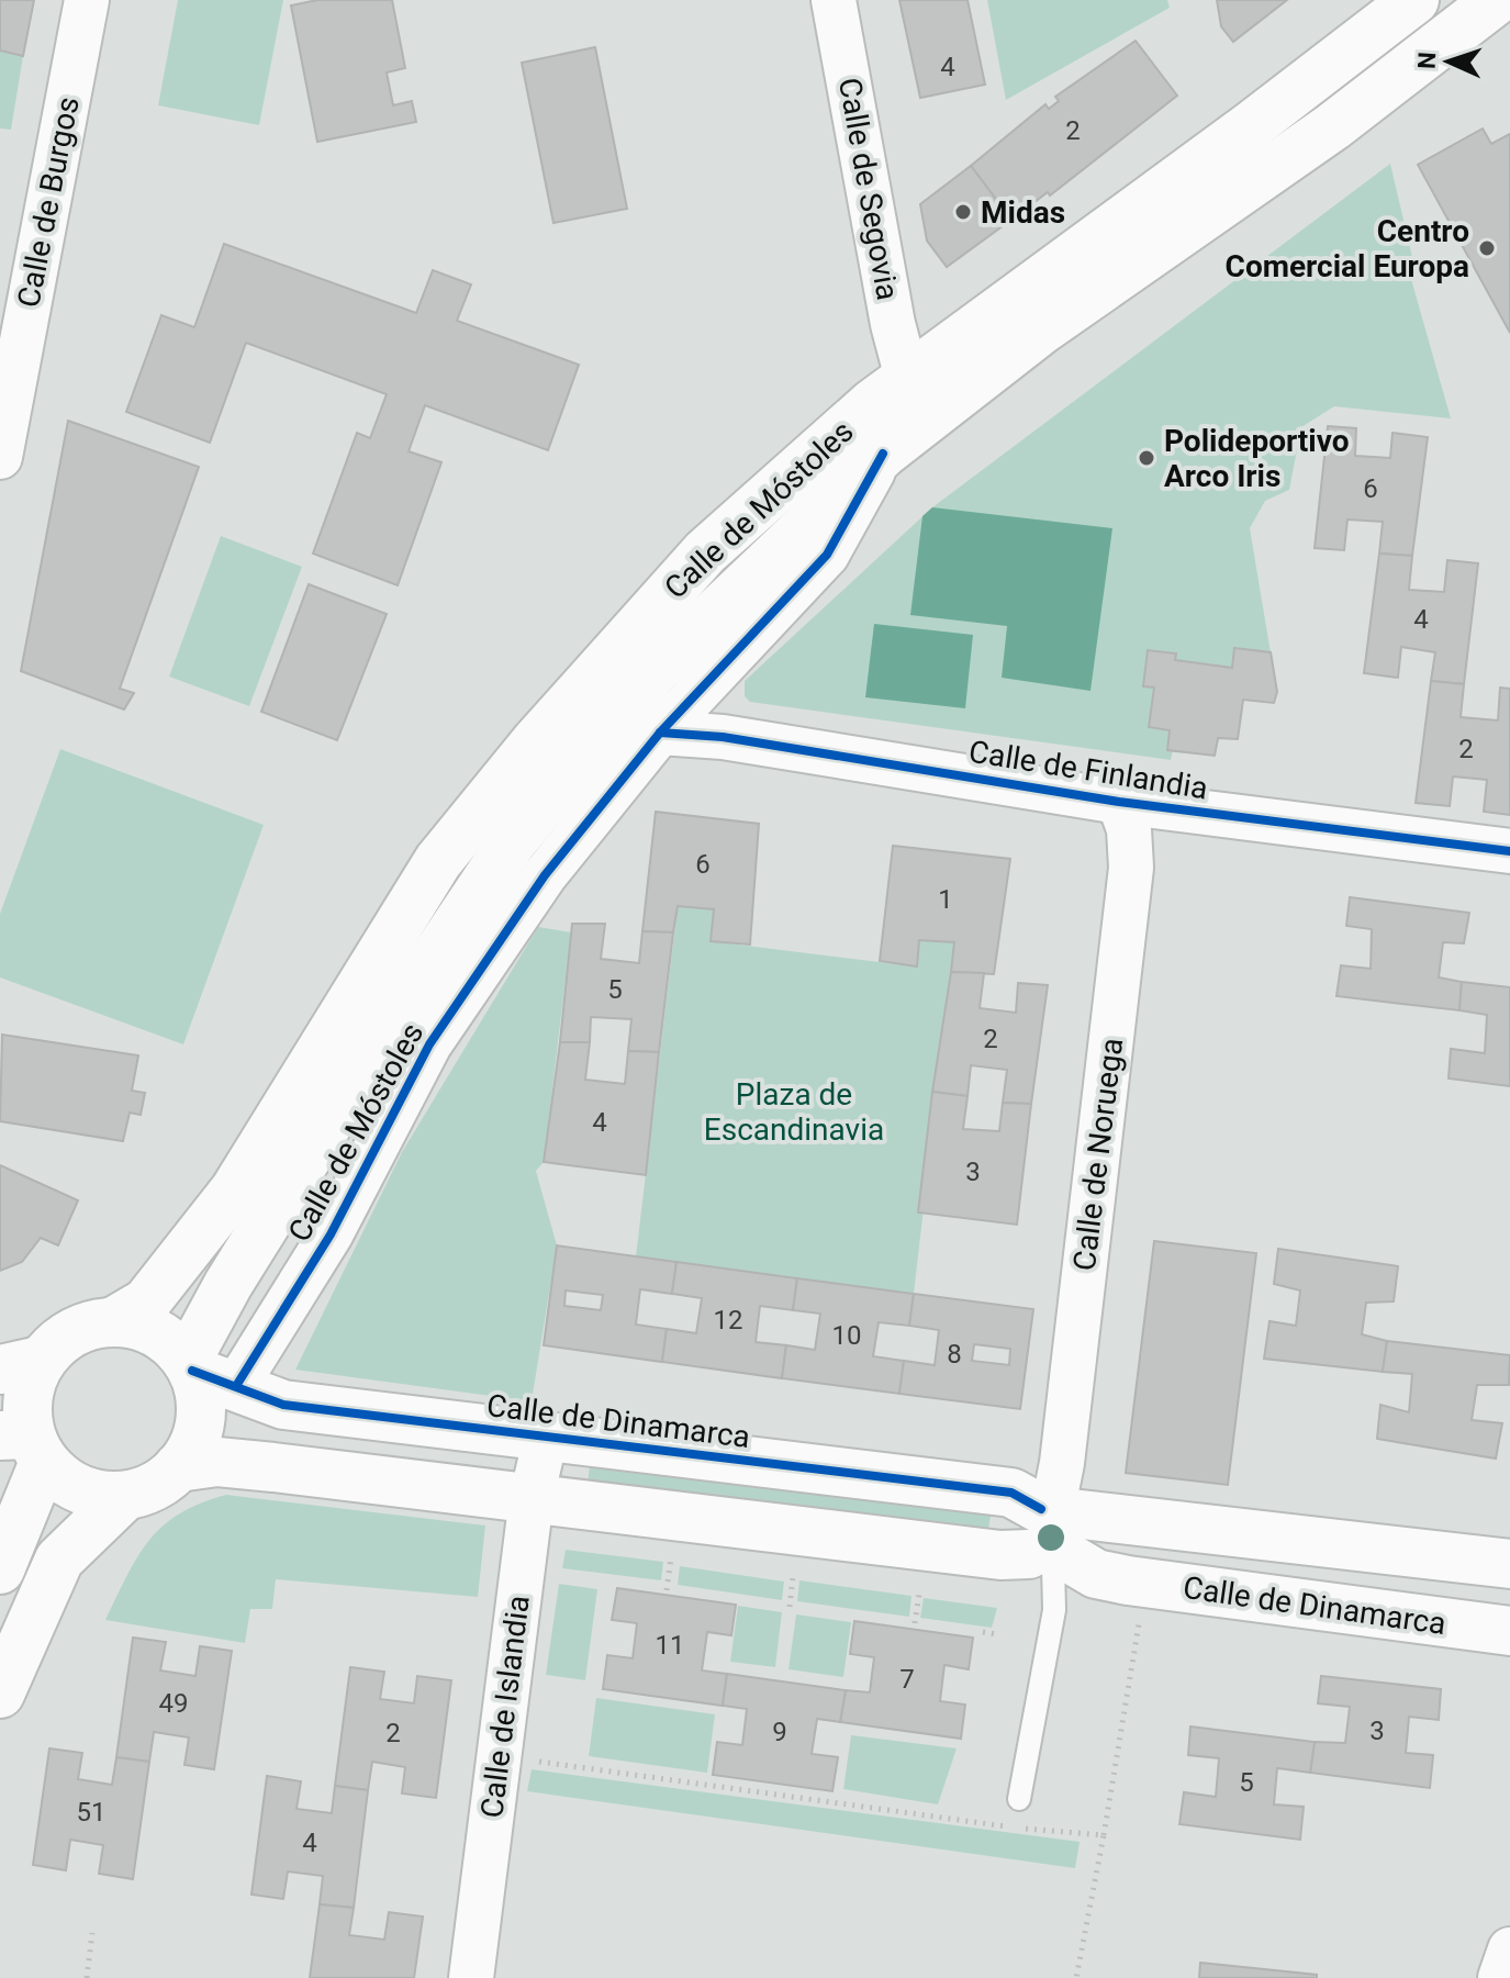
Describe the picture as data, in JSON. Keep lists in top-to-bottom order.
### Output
{
  "streets": {
    "main road": ["Calle de Móstoles", "Calle de Dinamarca"],
    "street": [
      "Calle de Segovia",
      "Calle de Burgos",
      "Calle de Finlandia",
      "Calle de Noruega",
      "Calle de Islandia"
    ]
  },
  "crossings": [
    ["Calle de Segovia", "Calle de Móstoles"],
    ["Calle de Móstoles", "Calle de Finlandia"],
    ["Calle de Móstoles", "Calle de Dinamarca"],
    ["Calle de Finlandia", "Calle de Noruega"],
    ["Calle de Noruega", "Calle de Dinamarca"],
    ["Calle de Dinamarca", "Calle de Islandia"]
  ],
  "parks": ["Plaza de Escandinavia"],
  "places": ["Midas", "Centro Comercial Europa", "Polideportivo Arco Iris"],
  "house_numbers": [
    "4",
    "2",
    "6",
    "4",
    "2",
    "6",
    "1",
    "5",
    "2",
    "4",
    "3",
    "12",
    "10",
    "8",
    "11",
    "7",
    "49",
    "3",
    "9",
    "2",
    "5",
    "51",
    "4"
  ],
  "north": "left"
}
